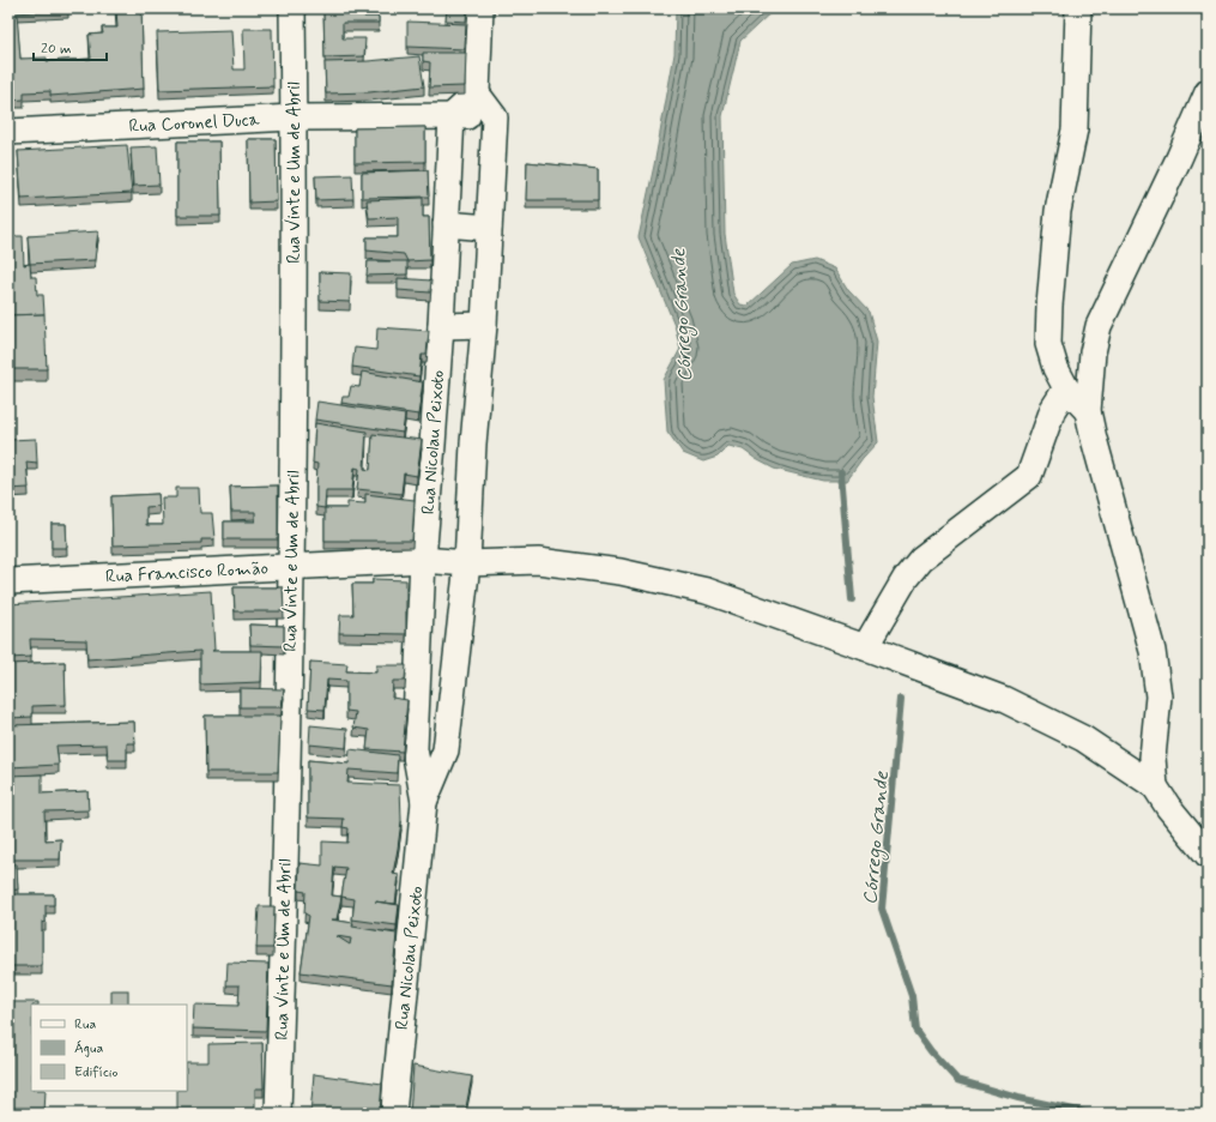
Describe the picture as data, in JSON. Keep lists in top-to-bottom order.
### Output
{
  "streets": {
    "street": [
      "Rua Coronel Duca",
      "Rua Vinte e Um de Abril",
      "Rua Nicolau Peixoto",
      "Rua Francisco Romão"
    ]
  },
  "crossings": [
    ["Rua Coronel Duca", "Rua Vinte e Um de Abril"],
    ["Rua Coronel Duca", "Rua Nicolau Peixoto"],
    ["Rua Vinte e Um de Abril", "Rua Francisco Romão"],
    ["Rua Nicolau Peixoto", "Rua Francisco Romão"]
  ],
  "water": ["Córrego Grande"],
  "legend": ["Rua", "Água", "Edifício"],
  "scale_bar": "20 m"
}
